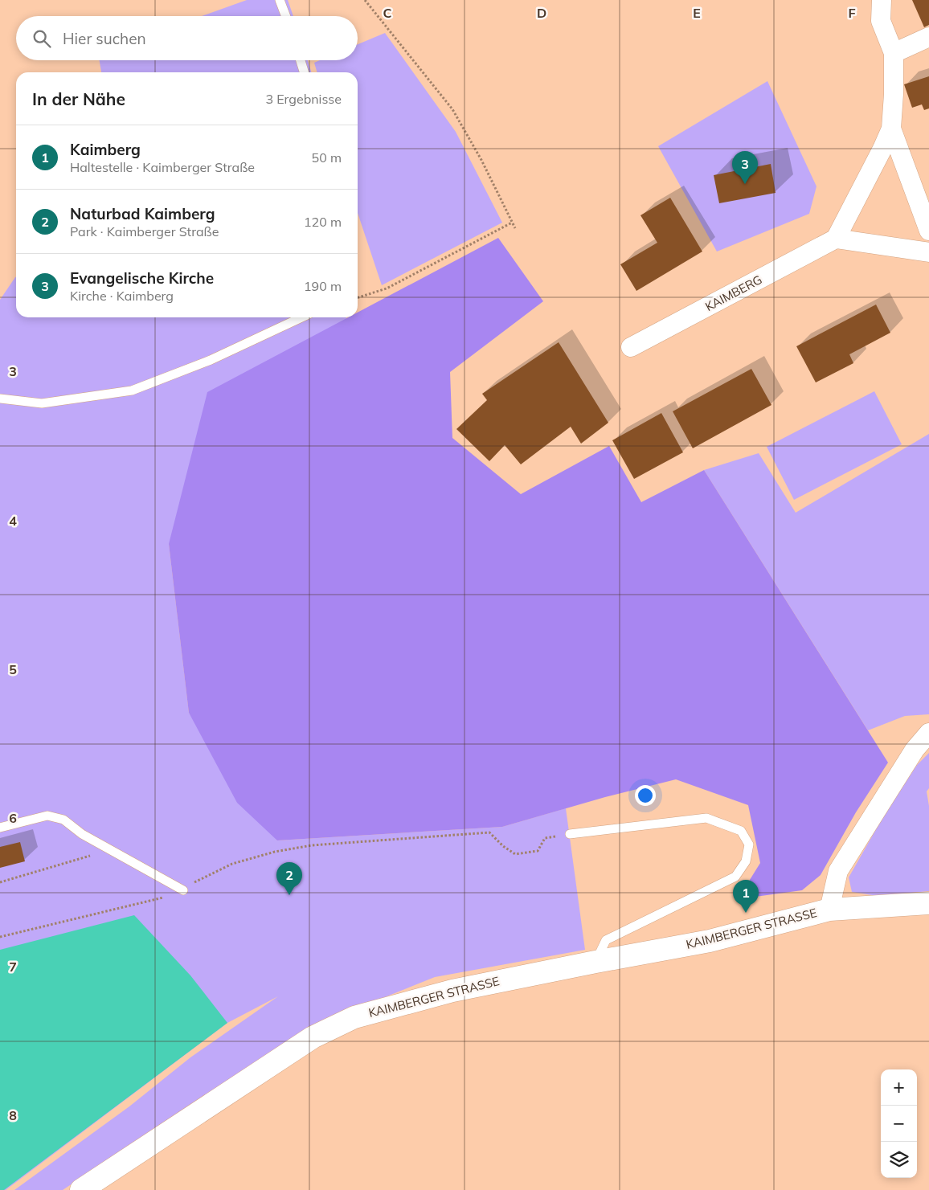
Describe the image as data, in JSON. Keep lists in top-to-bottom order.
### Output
{
  "streets": {
    "main road": ["KAIMBERGER STRASSE"],
    "street": ["KAIMBERG"]
  },
  "page": {
    "search": "Hier suchen",
    "heading": ["In der Nähe", "3 Ergebnisse"],
    "list": [
      {
        "mark": "1",
        "name": "Kaimberg",
        "note": "Haltestelle · Kaimberger Straße",
        "value": "50 m"
      },
      {
        "mark": "2",
        "name": "Naturbad Kaimberg",
        "note": "Park · Kaimberger Straße",
        "value": "120 m"
      },
      {
        "mark": "3",
        "name": "Evangelische Kirche",
        "note": "Kirche · Kaimberg",
        "value": "190 m"
      }
    ],
    "pins": ["3", "2", "1"],
    "map_buttons": ["+", "−"]
  },
  "grid": {
    "columns": [
      "C",
      "D",
      "E",
      "F"
    ],
    "rows": [
      "3",
      "4",
      "5",
      "6",
      "7",
      "8"
    ]
  }
}
